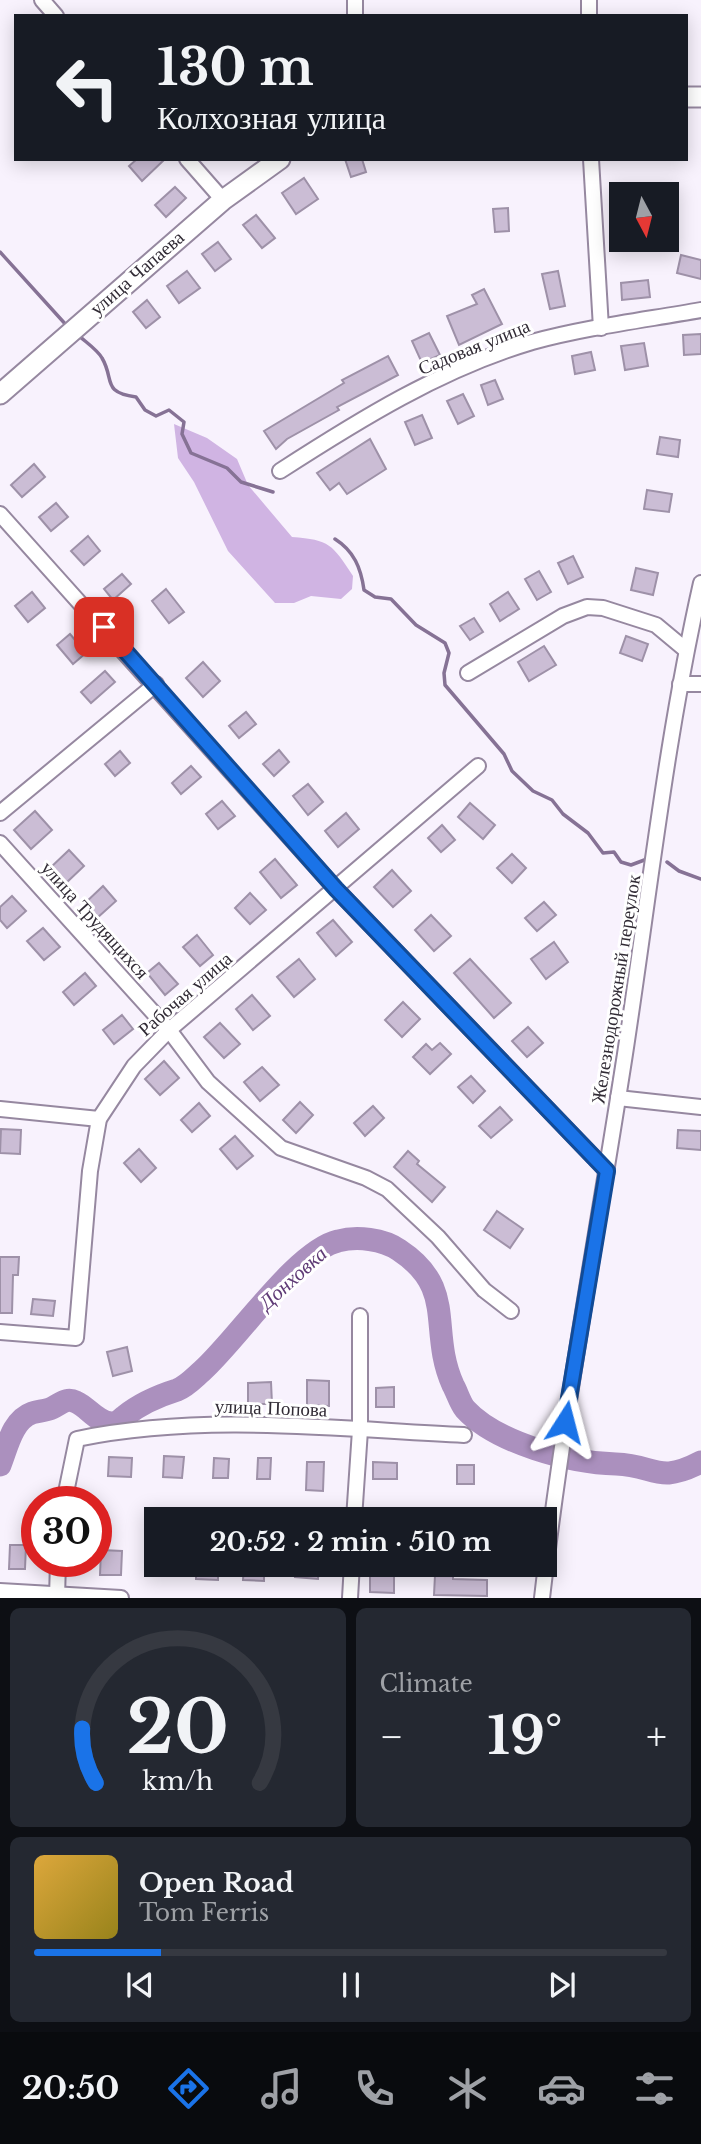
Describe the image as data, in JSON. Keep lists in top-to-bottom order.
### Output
{
  "streets": {
    "street": [
      "улица Чапаева",
      "Садовая улица",
      "улица Трудящихся",
      "Железнодорожный переулок",
      "Рабочая улица",
      "улица Попова"
    ]
  },
  "crossings": [
    ["улица Трудящихся", "Рабочая улица"]
  ],
  "water": ["Донховка"],
  "north": "bottom",
  "page": {
    "turn": ["130 m", "Колхозная улица"],
    "limit": "30",
    "trip": "20:52 · 2 min · 510 m",
    "tile": "Climate",
    "heat": ["−", "19°", "+"],
    "song": ["Open Road", "Tom Ferris"],
    "tabs": "20:50",
    "gauge": ["20", "km/h"]
  }
}
